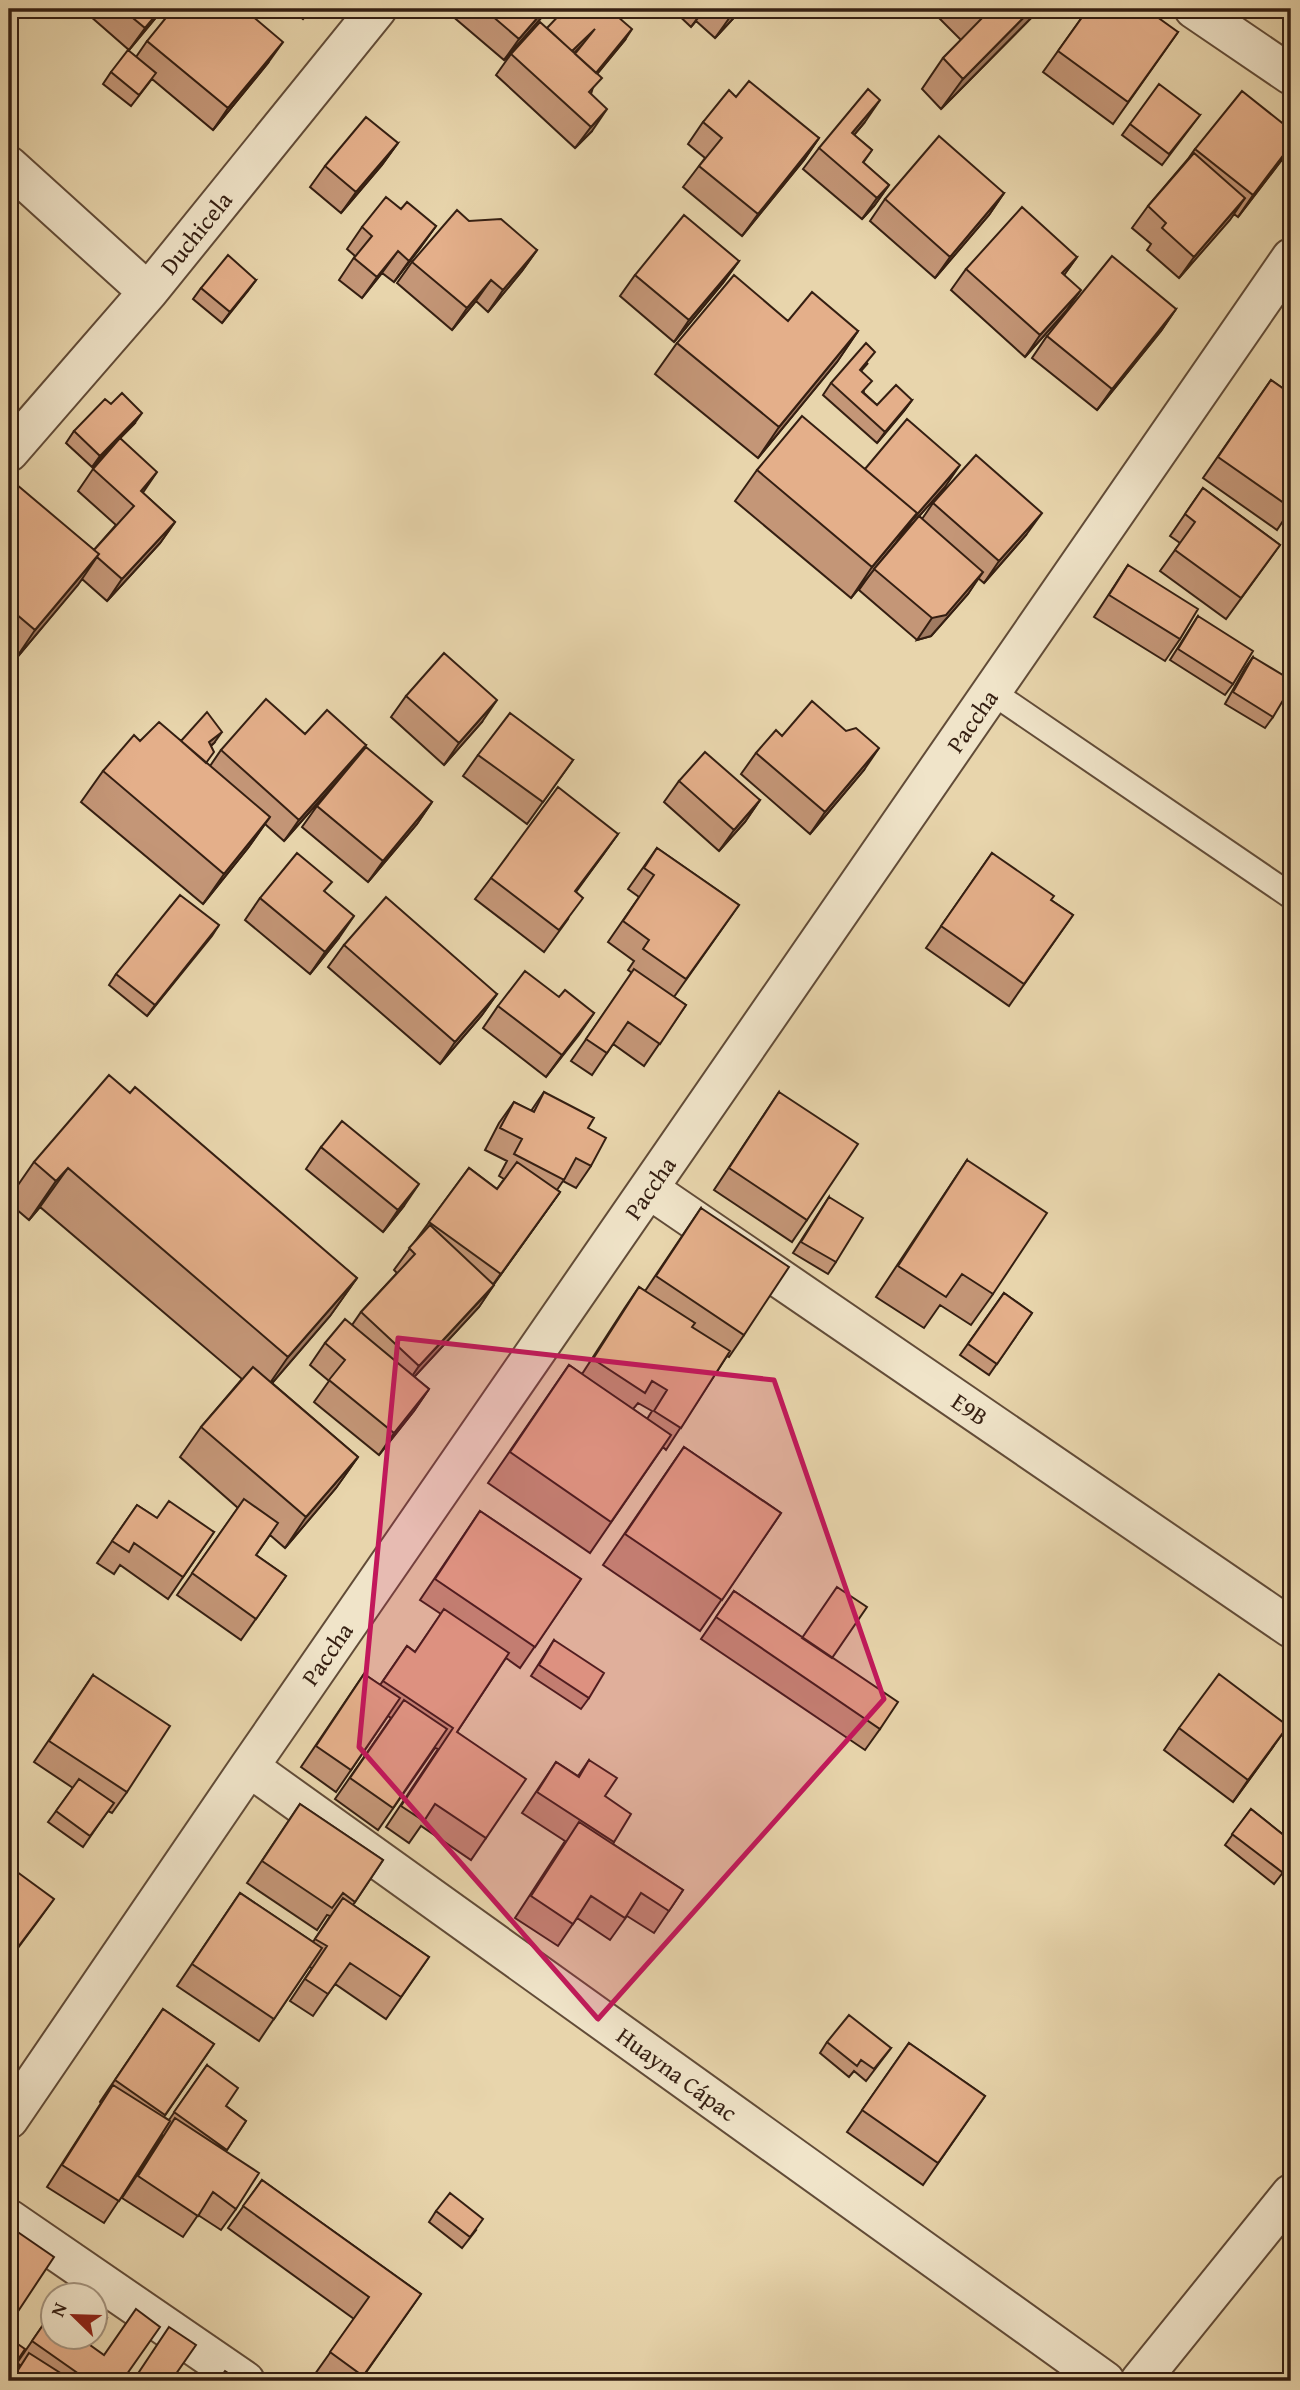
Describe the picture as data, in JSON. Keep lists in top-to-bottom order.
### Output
{
  "streets": {
    "street": [
      "Duchicela",
      "Paccha",
      "E9B",
      "Huayna Cápac"
    ]
  },
  "crossings": [
    ["Paccha", "E9B"],
    ["Paccha", "Huayna Cápac"]
  ],
  "north": "top left"
}
